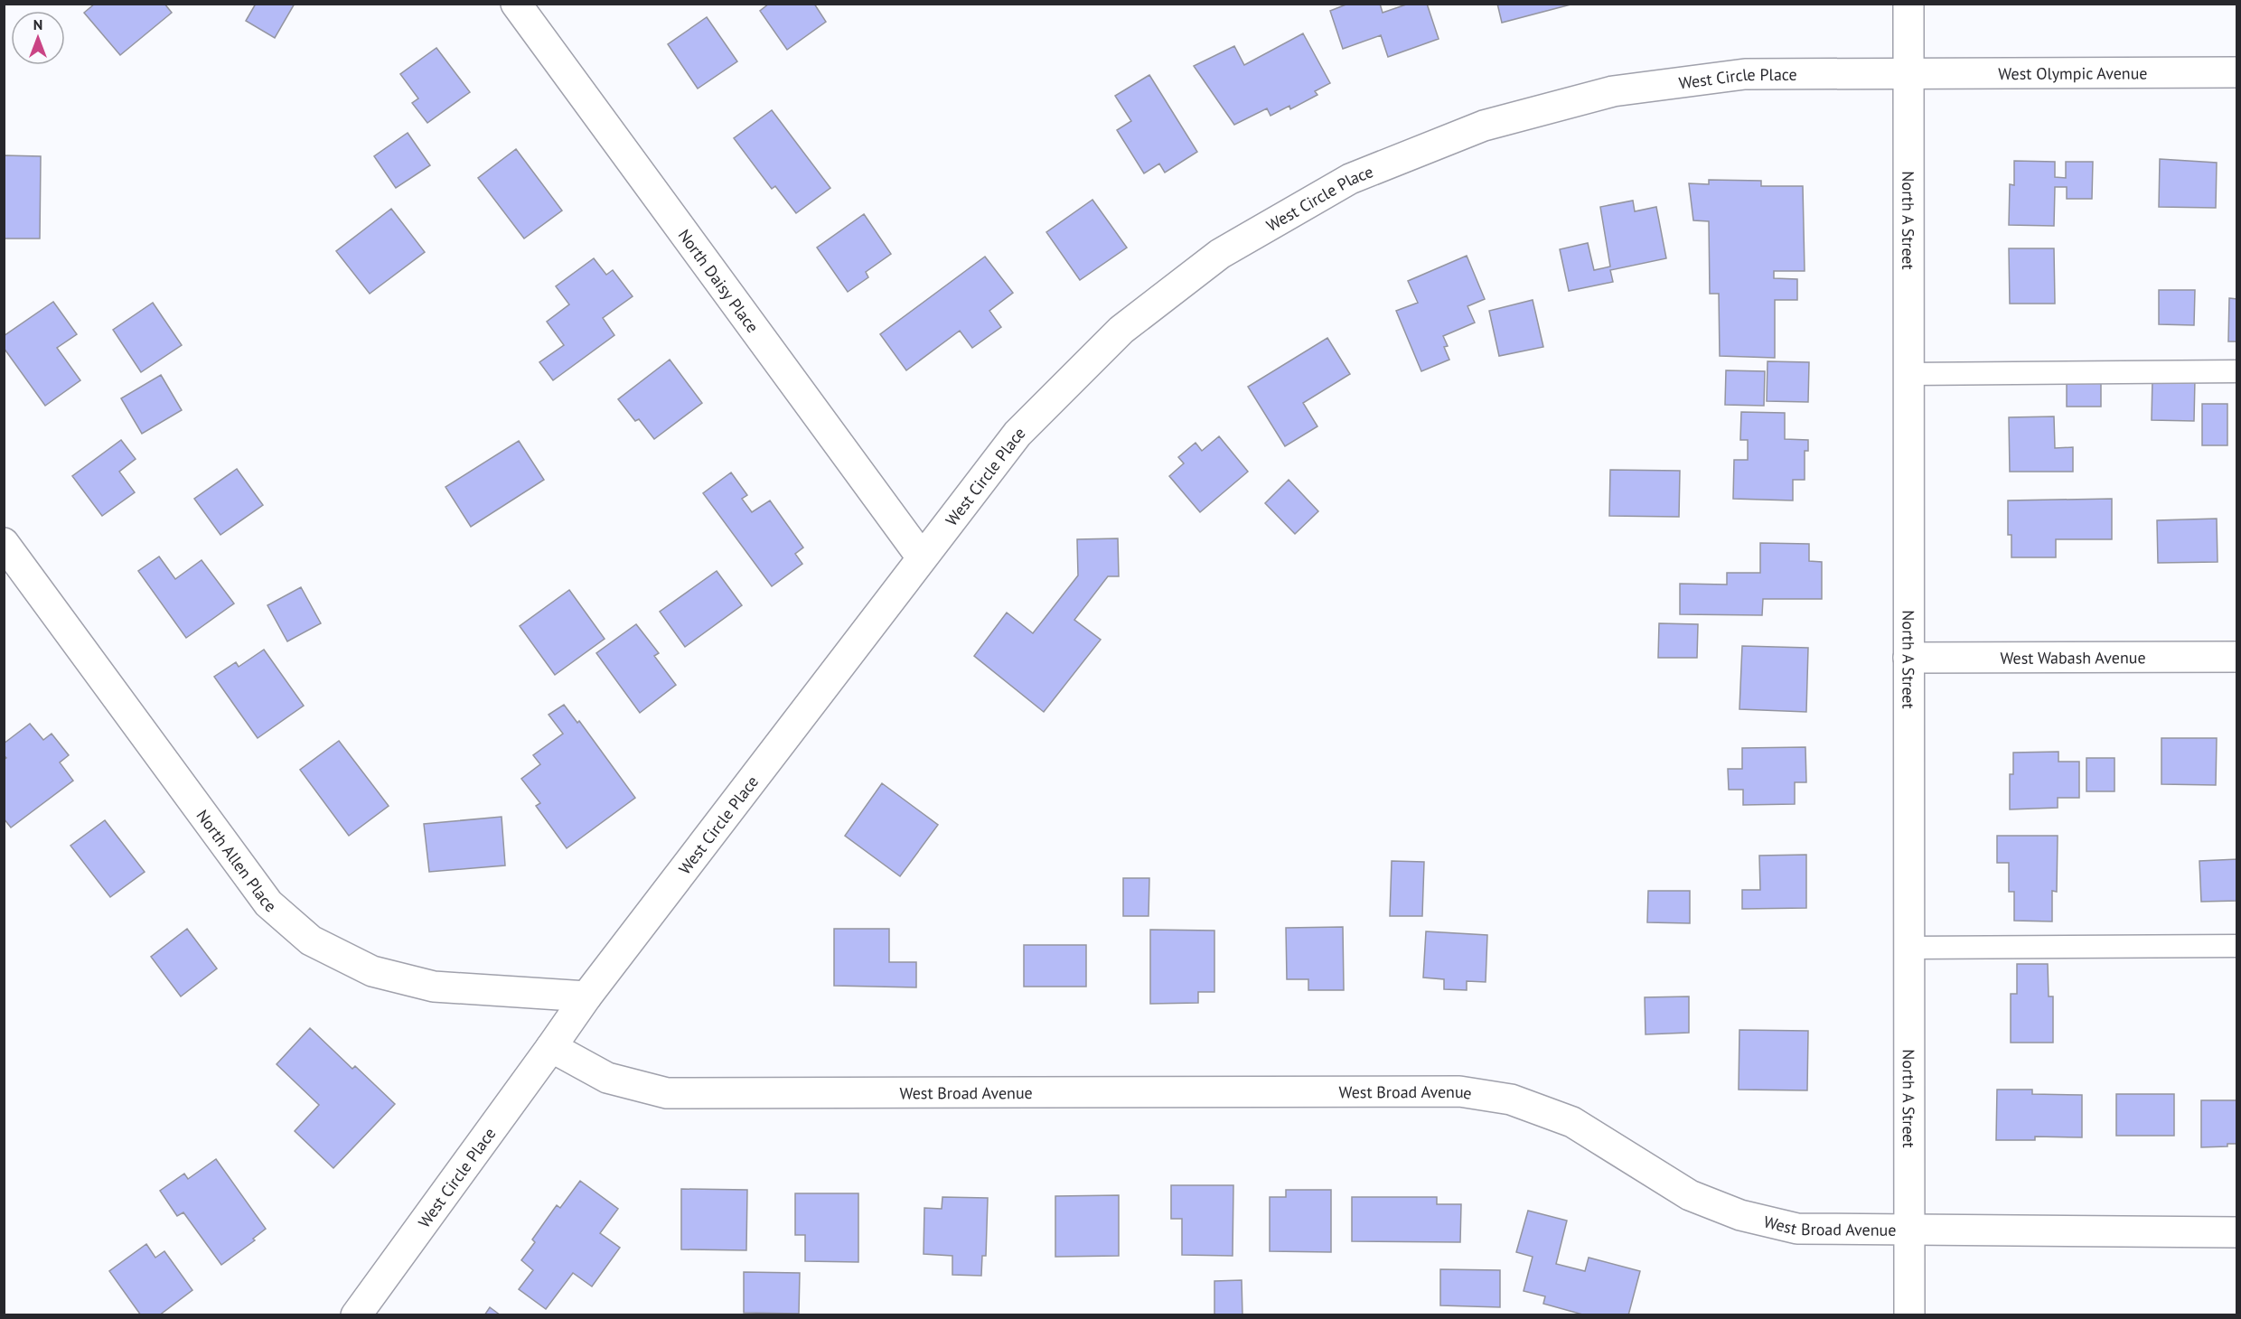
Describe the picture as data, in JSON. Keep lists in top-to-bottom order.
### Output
{
  "streets": {
    "street": [
      "West Olympic Avenue",
      "West Circle Place",
      "North A Street",
      "North Daisy Place",
      "West Wabash Avenue",
      "North Allen Place",
      "West Broad Avenue"
    ]
  },
  "crossings": [
    ["West Olympic Avenue", "West Circle Place"],
    ["West Olympic Avenue", "North A Street"],
    ["West Circle Place", "North A Street"],
    ["West Circle Place", "North Daisy Place"],
    ["West Circle Place", "North Allen Place"],
    ["West Circle Place", "West Broad Avenue"],
    ["North A Street", "West Wabash Avenue"],
    ["North A Street", "West Broad Avenue"]
  ],
  "north": "top"
}
